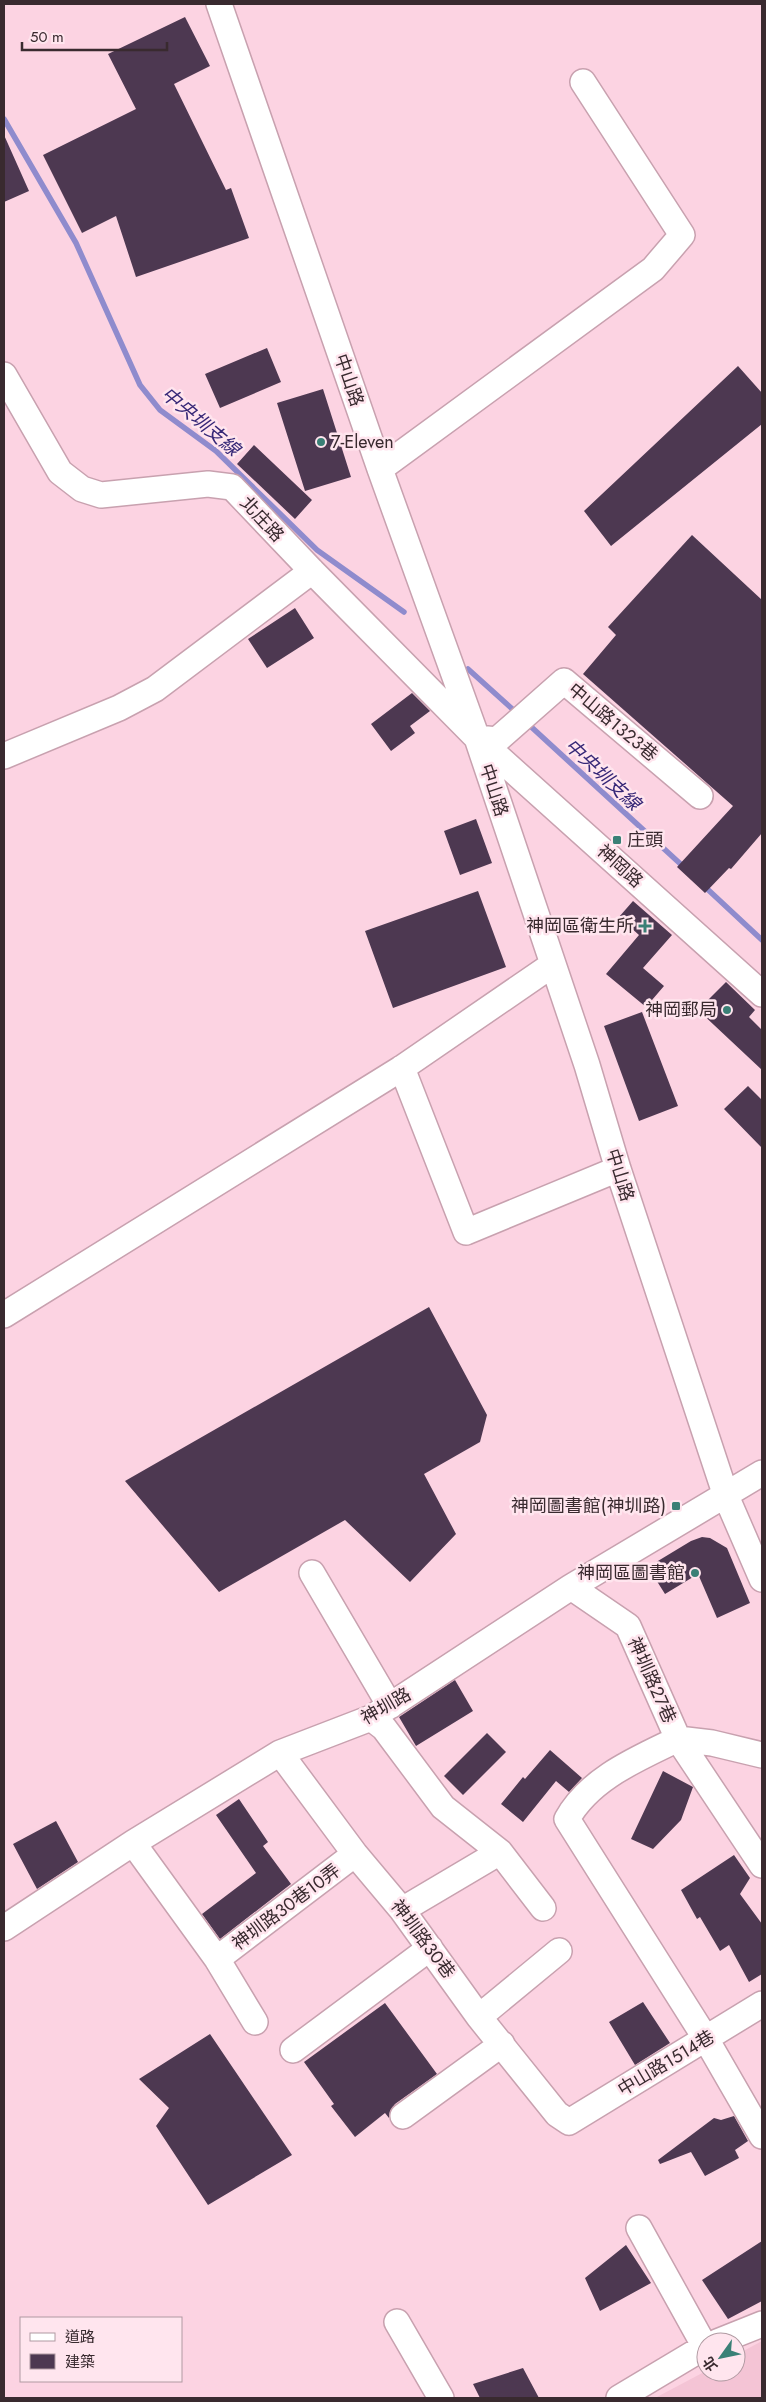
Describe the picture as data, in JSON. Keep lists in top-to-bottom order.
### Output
{
  "streets": {
    "street": [
      "中山路",
      "北庄路",
      "中山路1323巷",
      "神岡路",
      "神圳路27巷",
      "神圳路",
      "神圳路30巷10弄",
      "神圳路30巷",
      "中山路1514巷"
    ]
  },
  "crossings": [
    ["中山路", "北庄路"],
    ["中山路", "中山路1323巷"],
    ["中山路", "神岡路"],
    ["中山路", "神圳路"],
    ["北庄路", "中山路1323巷"],
    ["北庄路", "神岡路"],
    ["中山路1323巷", "神岡路"],
    ["神圳路27巷", "神圳路"],
    ["神圳路", "神圳路30巷"],
    ["神圳路30巷10弄", "神圳路30巷"],
    ["神圳路30巷", "中山路1514巷"]
  ],
  "water": ["中央圳支線"],
  "places": {
    "other": ["7-Eleven", "神岡郵局", "神岡區圖書館"],
    "transit": ["庄頭", "神岡圖書館(神圳路)"],
    "health": ["神岡區衛生所"]
  },
  "legend": ["道路", "建築"],
  "scale_bar": "50 m",
  "north": "bottom left"
}
